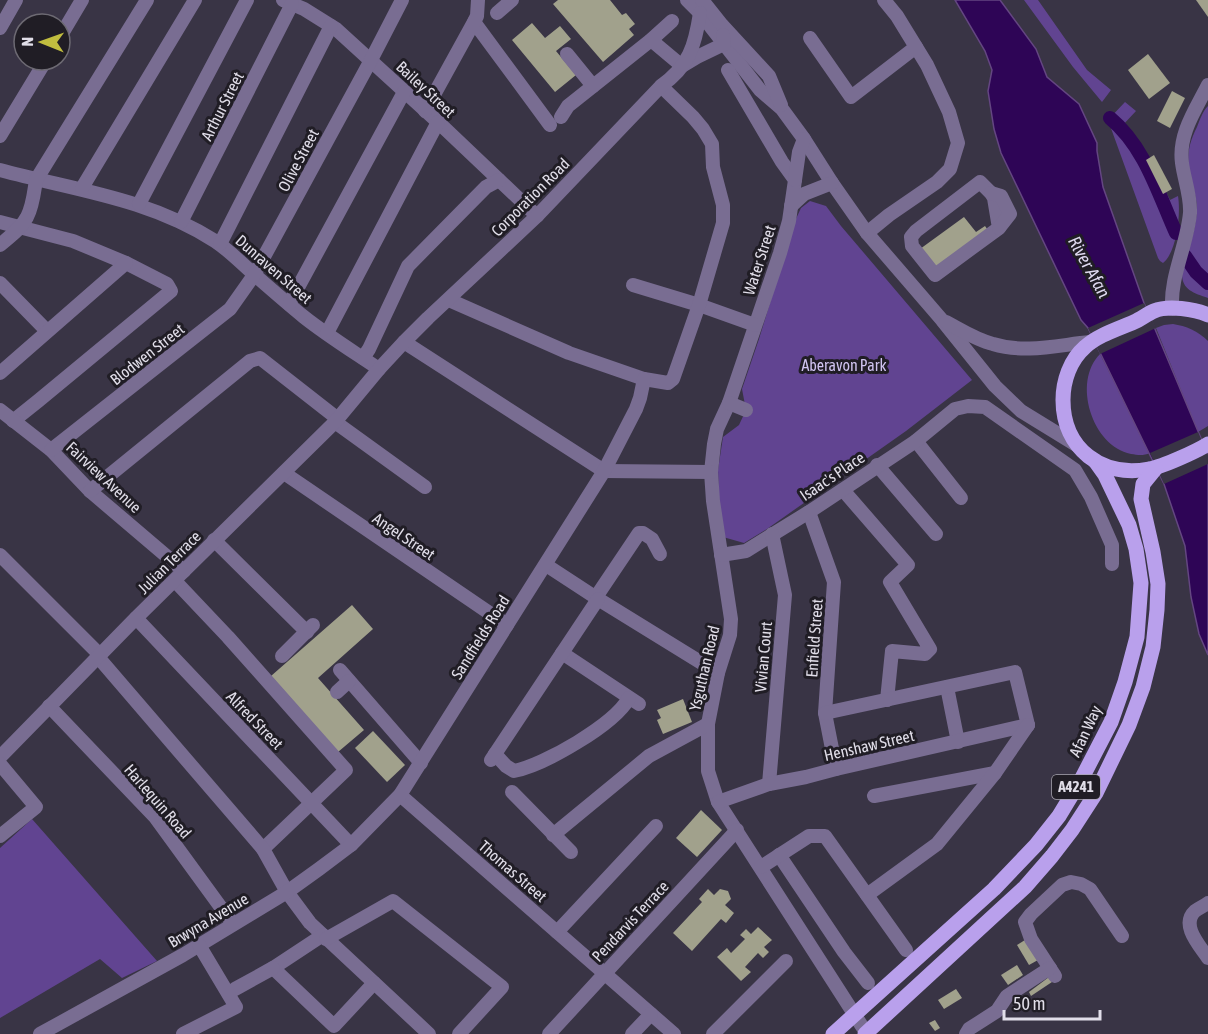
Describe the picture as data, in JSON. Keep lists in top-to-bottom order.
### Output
{
  "streets": {
    "main road": ["Afan Way", "A4241"],
    "street": [
      "Bailey Street",
      "Arthur Street",
      "Olive Street",
      "Corporation Road",
      "Water Street",
      "Dunraven Street",
      "Blodwen Street",
      "Isaac's Place",
      "Fairview Avenue",
      "Angel Street",
      "Julian Terrace",
      "Sandfields Road",
      "Enfield Street",
      "Vivian Court",
      "Ysguthan Road",
      "Alfred Street",
      "Henshaw Street",
      "Harlequin Road",
      "Thomas Street",
      "Brwyna Avenue",
      "Pendarvis Terrace"
    ]
  },
  "crossings": [
    ["Bailey Street", "Arthur Street"],
    ["Bailey Street", "Olive Street"],
    ["Bailey Street", "Corporation Road"],
    ["Arthur Street", "Dunraven Street"],
    ["Olive Street", "Dunraven Street"],
    ["Olive Street", "Blodwen Street"],
    ["Corporation Road", "Dunraven Street"],
    ["Corporation Road", "Julian Terrace"],
    ["Water Street", "Ysguthan Road"],
    ["Dunraven Street", "Blodwen Street"],
    ["Blodwen Street", "Fairview Avenue"],
    ["Isaac's Place", "Enfield Street"],
    ["Isaac's Place", "Vivian Court"],
    ["Isaac's Place", "Ysguthan Road"],
    ["Fairview Avenue", "Julian Terrace"],
    ["Fairview Avenue", "Alfred Street"],
    ["Angel Street", "Julian Terrace"],
    ["Angel Street", "Sandfields Road"],
    ["Julian Terrace", "Alfred Street"],
    ["Julian Terrace", "Harlequin Road"],
    ["Sandfields Road", "Thomas Street"],
    ["Sandfields Road", "Brwyna Avenue"],
    ["Enfield Street", "Henshaw Street"],
    ["Vivian Court", "Henshaw Street"],
    ["Ysguthan Road", "Afan Way"],
    ["Ysguthan Road", "Henshaw Street"],
    ["Ysguthan Road", "A4241"],
    ["Ysguthan Road", "Pendarvis Terrace"],
    ["Alfred Street", "Brwyna Avenue"],
    ["Afan Way", "A4241"],
    ["Harlequin Road", "Brwyna Avenue"],
    ["Thomas Street", "Pendarvis Terrace"]
  ],
  "water": ["River Afan"],
  "parks": ["Aberavon Park"],
  "scale_bar": "50 m",
  "north": "left"
}
